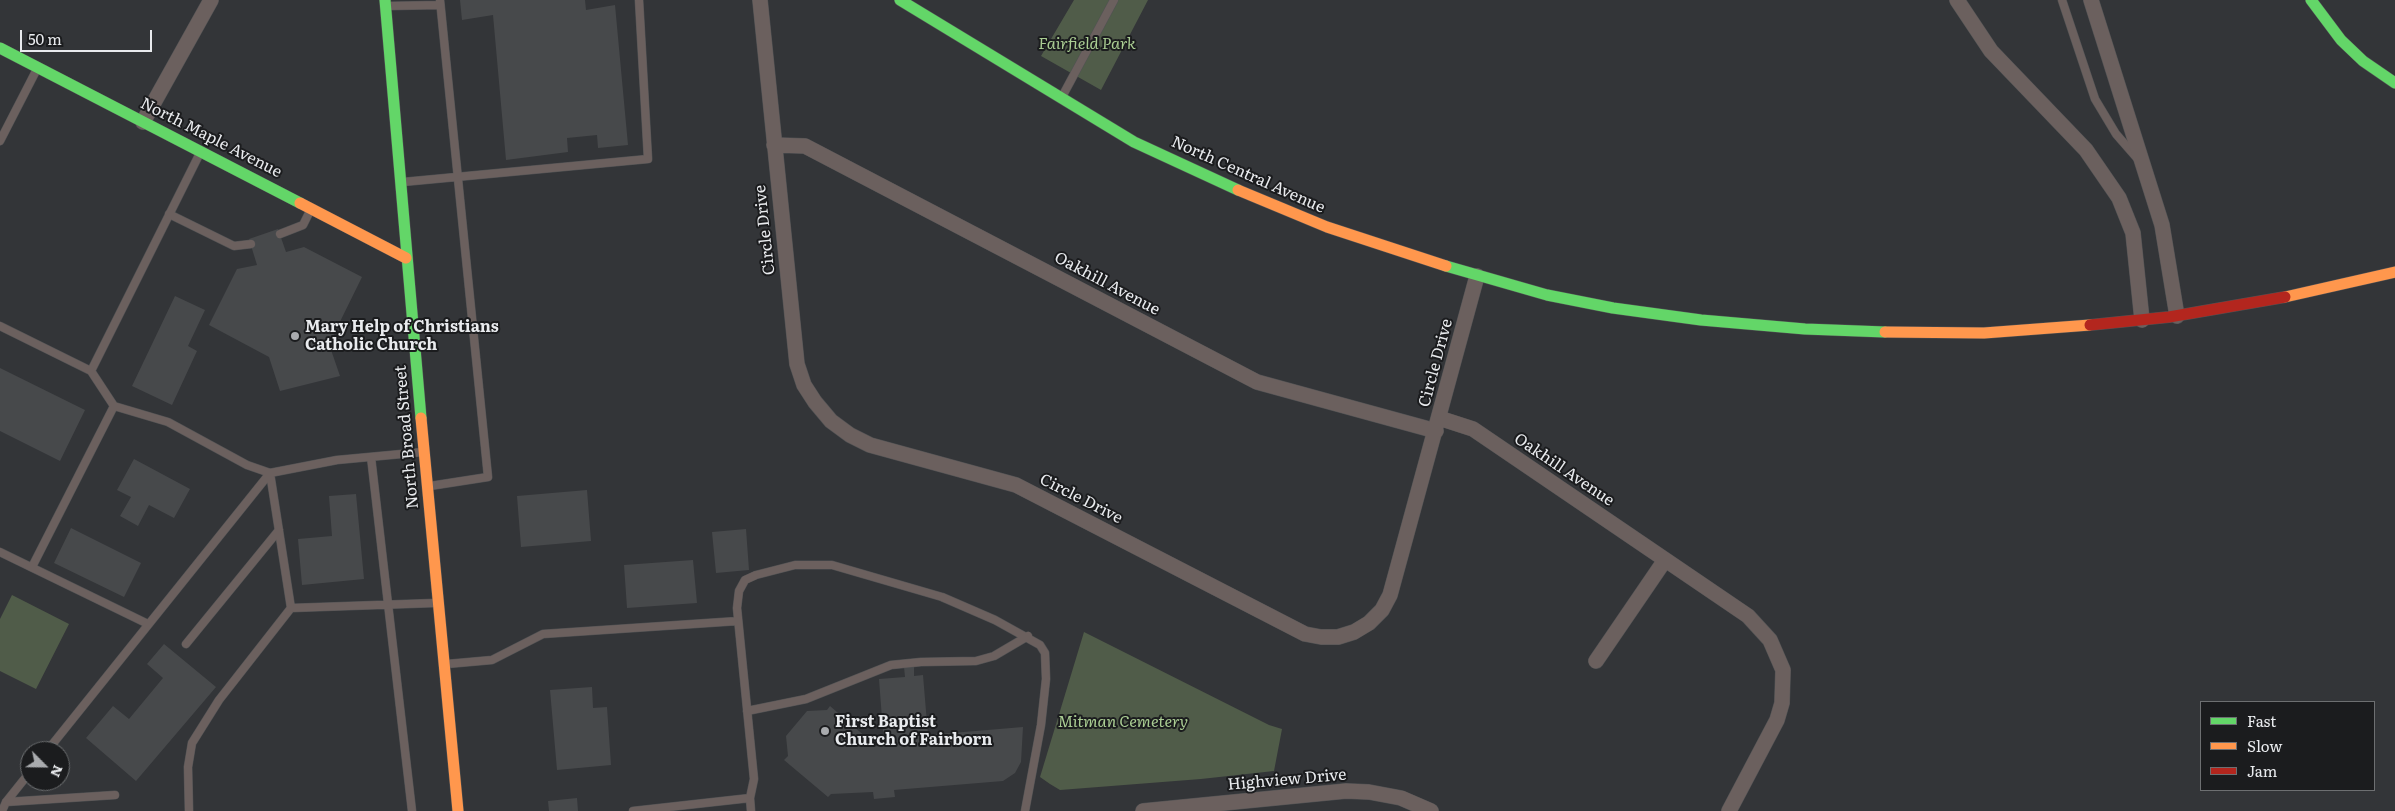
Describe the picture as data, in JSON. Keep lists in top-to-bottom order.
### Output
{
  "streets": {
    "main road": ["North Maple Avenue", "North Central Avenue", "North Broad Street"],
    "street": ["Circle Drive", "Oakhill Avenue", "Highview Drive"]
  },
  "crossings": [
    ["North Maple Avenue", "North Broad Street"],
    ["North Central Avenue", "Circle Drive"],
    ["Circle Drive", "Oakhill Avenue"]
  ],
  "parks": ["Fairfield Park", "Mitman Cemetery"],
  "places": ["Mary Help of Christians Catholic Church", "First Baptist Church of Fairborn"],
  "legend": ["Fast", "Slow", "Jam"],
  "scale_bar": "50 m",
  "north": "bottom right"
}
